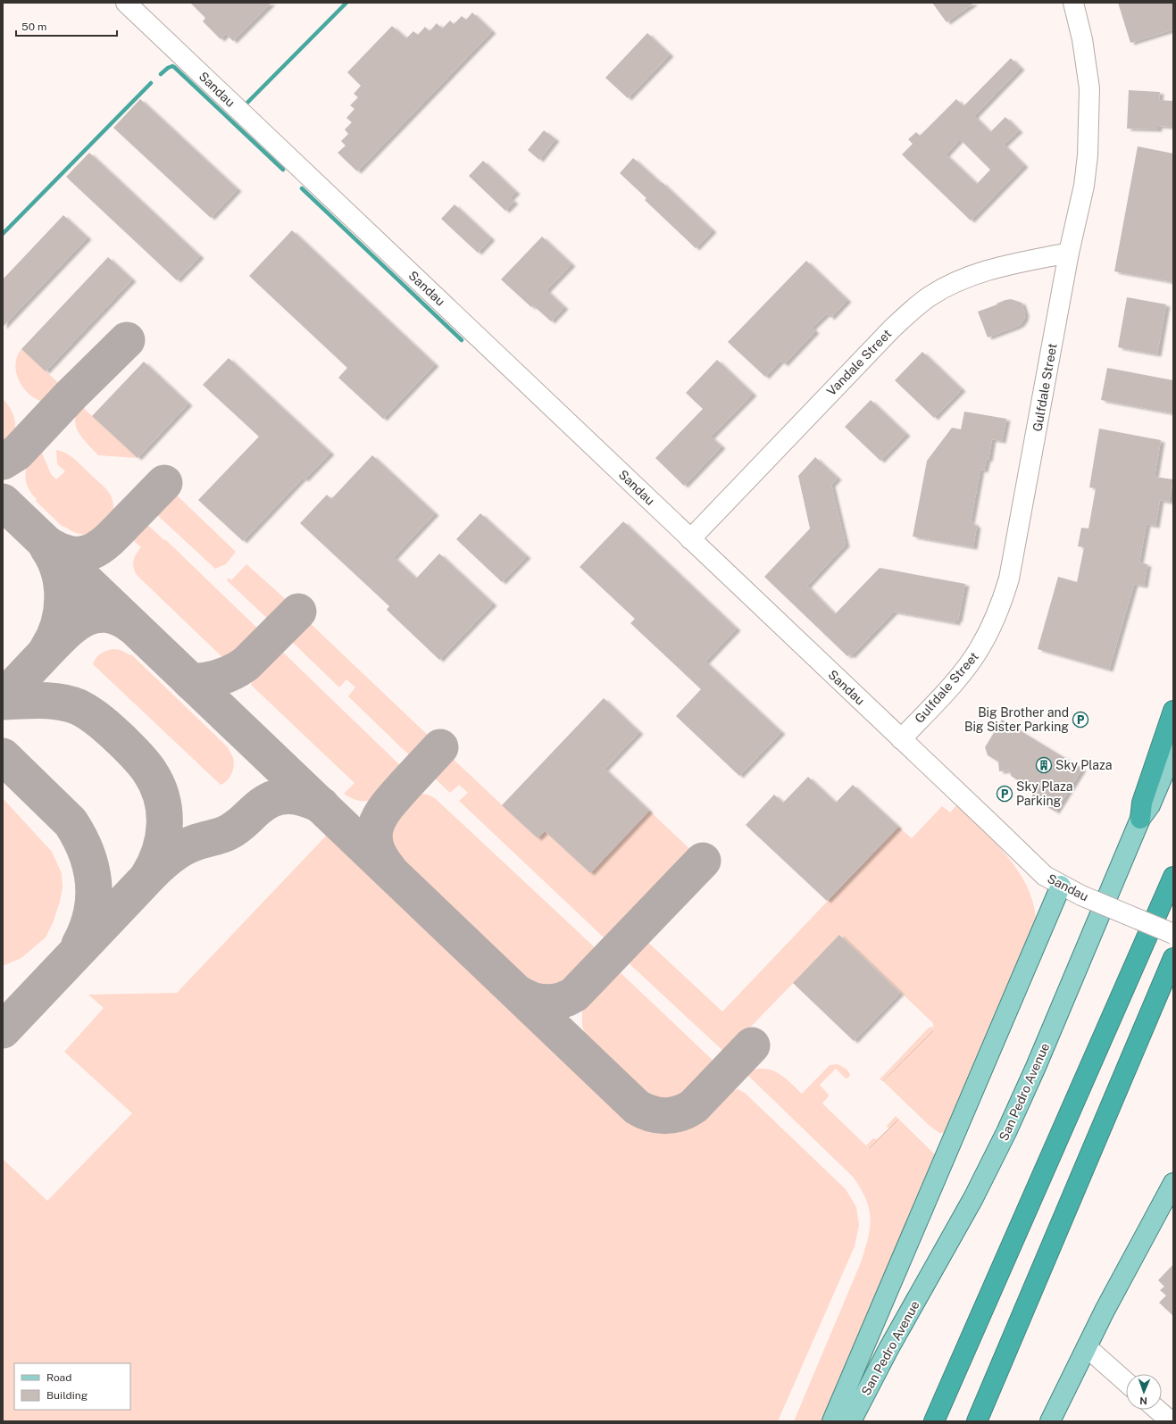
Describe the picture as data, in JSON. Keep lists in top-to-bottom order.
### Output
{
  "streets": {
    "main road": ["San Pedro Avenue"],
    "street": ["Sandau", "Vandale Street", "Gulfdale Street"]
  },
  "crossings": [
    ["Sandau", "Vandale Street"],
    ["Sandau", "Gulfdale Street"],
    ["Sandau", "San Pedro Avenue"],
    ["Vandale Street", "Gulfdale Street"]
  ],
  "places": {
    "parking": ["Big Brother and Big Sister Parking", "Sky Plaza Parking"],
    "building": ["Sky Plaza"]
  },
  "legend": ["Road", "Building"],
  "scale_bar": "50 m",
  "north": "bottom"
}
